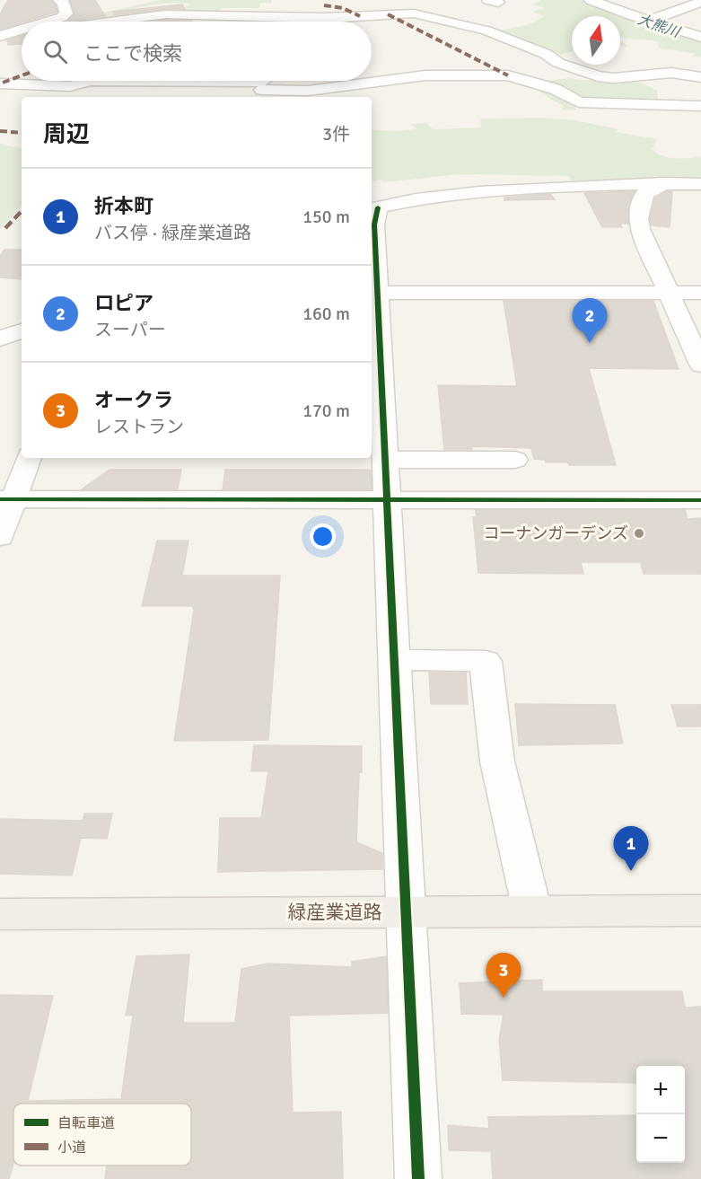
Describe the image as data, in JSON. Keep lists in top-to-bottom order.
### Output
{
  "streets": {
    "main road": ["緑産業道路"]
  },
  "water": ["大熊川"],
  "places": ["コーナンガーデンズ"],
  "legend": ["自転車道", "小道"],
  "north": "top",
  "page": {
    "search": "ここで検索",
    "heading": ["周辺", "3件"],
    "list": [
      {
        "mark": "1",
        "name": "折本町",
        "note": "バス停 · 緑産業道路",
        "value": "150 m"
      },
      {
        "mark": "2",
        "name": "ロピア",
        "note": "スーパー",
        "value": "160 m"
      },
      {
        "mark": "3",
        "name": "オークラ",
        "note": "レストラン",
        "value": "170 m"
      }
    ],
    "pins": ["2", "1", "3"],
    "map_buttons": ["+", "−"]
  }
}
